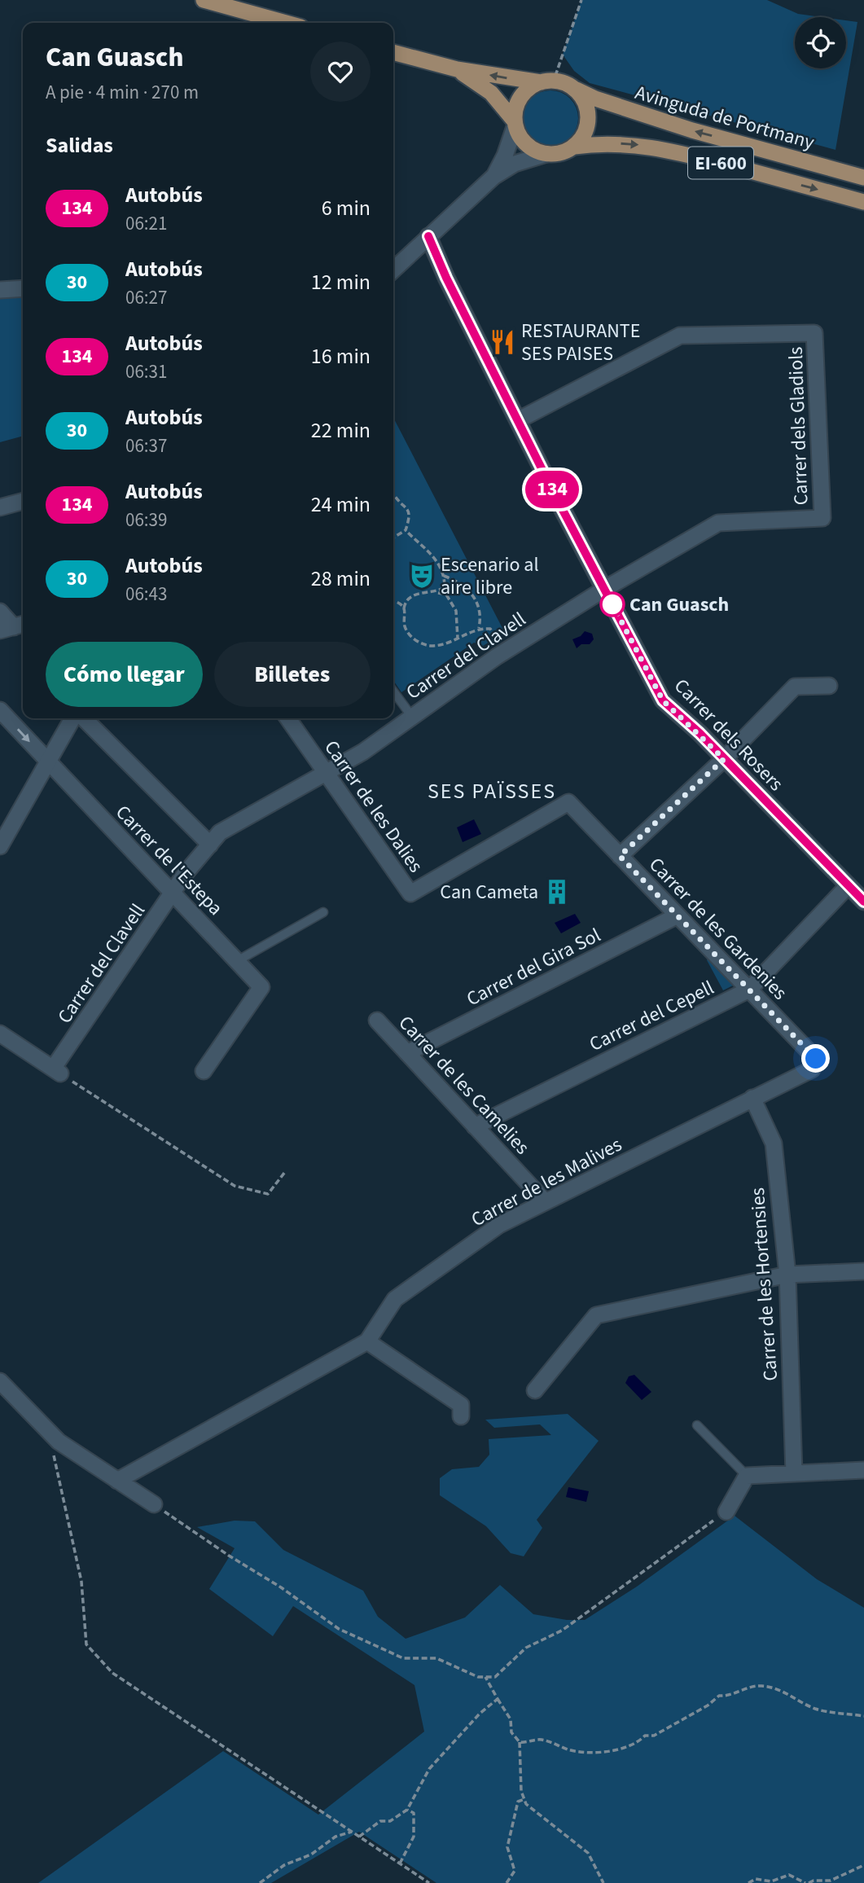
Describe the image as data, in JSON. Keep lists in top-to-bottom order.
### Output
{
  "streets": {
    "main road": ["Avinguda de Portmany", "EI-600"],
    "street": [
      "Carrer dels Gladiols",
      "Carrer del Clavell",
      "Carrer dels Rosers",
      "Carrer de les Dalies",
      "Carrer de l'Estepa",
      "Carrer de les Gardenies",
      "Carrer del Gira Sol",
      "Carrer del Cepell",
      "Carrer de les Camelies",
      "Carrer de les Malives",
      "Carrer de les Hortensies"
    ]
  },
  "crossings": [
    ["Avinguda de Portmany", "EI-600"],
    ["Carrer dels Gladiols", "Carrer del Clavell"],
    ["Carrer dels Gladiols", "Carrer dels Rosers"],
    ["Carrer del Clavell", "Carrer dels Rosers"],
    ["Carrer del Clavell", "Carrer de les Dalies"],
    ["Carrer del Clavell", "Carrer de l'Estepa"],
    ["Carrer dels Rosers", "Carrer del Cepell"],
    ["Carrer de les Dalies", "Carrer de les Gardenies"],
    ["Carrer de les Gardenies", "Carrer del Gira Sol"],
    ["Carrer de les Gardenies", "Carrer del Cepell"],
    ["Carrer de les Gardenies", "Carrer de les Malives"],
    ["Carrer del Gira Sol", "Carrer de les Camelies"],
    ["Carrer del Cepell", "Carrer de les Camelies"],
    ["Carrer de les Camelies", "Carrer de les Malives"],
    ["Carrer de les Malives", "Carrer de les Hortensies"]
  ],
  "districts": ["SES PAÏSSES"],
  "places": {
    "restaurant": ["RESTAURANTE SES PAISES"],
    "theatre": ["Escenario al aire libre"],
    "other": ["Can Guasch"],
    "building": ["Can Cameta"]
  },
  "lines": ["bus line 134"],
  "page": {
    "on_map": "134",
    "heading": [
      ["Can Guasch", "A pie · 4 min · 270 m"],
      "Salidas"
    ],
    "list": [
      {
        "mark": "134",
        "name": "Autobús",
        "note": "06:21",
        "value": "6 min"
      },
      {
        "mark": "30",
        "name": "Autobús",
        "note": "06:27",
        "value": "12 min"
      },
      {
        "mark": "134",
        "name": "Autobús",
        "note": "06:31",
        "value": "16 min"
      },
      {
        "mark": "30",
        "name": "Autobús",
        "note": "06:37",
        "value": "22 min"
      },
      {
        "mark": "134",
        "name": "Autobús",
        "note": "06:39",
        "value": "24 min"
      },
      {
        "mark": "30",
        "name": "Autobús",
        "note": "06:43",
        "value": "28 min"
      }
    ],
    "buttons": ["Cómo llegar", "Billetes"]
  }
}
